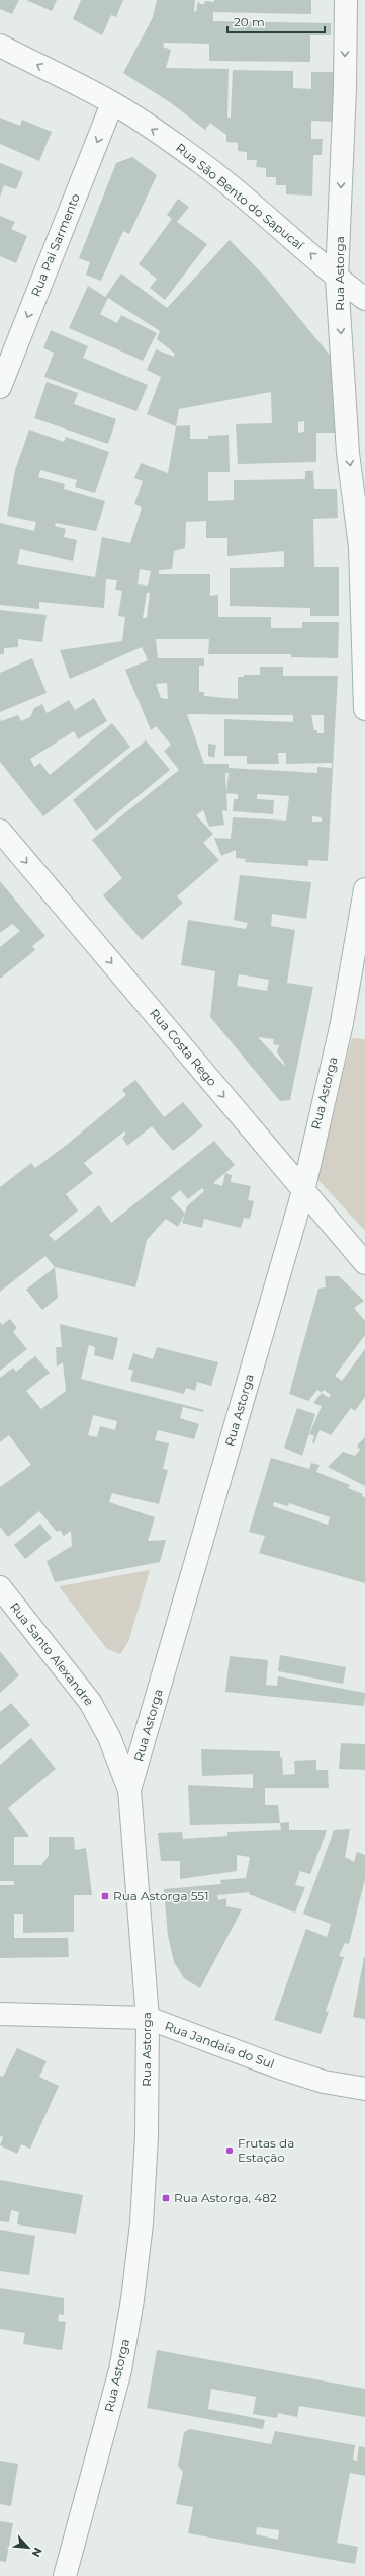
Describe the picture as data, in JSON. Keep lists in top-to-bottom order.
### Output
{
  "streets": {
    "street": [
      "Rua São Bento do Sapucaí",
      "Rua Pai Sarmento",
      "Rua Astorga",
      "Rua Costa Rego",
      "Rua Santo Alexandre",
      "Rua Jandaia do Sul"
    ]
  },
  "crossings": [
    ["Rua São Bento do Sapucaí", "Rua Pai Sarmento"],
    ["Rua São Bento do Sapucaí", "Rua Astorga"],
    ["Rua Astorga", "Rua Costa Rego"],
    ["Rua Astorga", "Rua Santo Alexandre"],
    ["Rua Astorga", "Rua Jandaia do Sul"]
  ],
  "one_way": ["Rua São Bento do Sapucaí", "Rua Pai Sarmento", "Rua Costa Rego"],
  "places": {
    "transit": ["Rua Astorga 551", "Rua Astorga, 482"],
    "other": ["Frutas da Estação"]
  },
  "scale_bar": "20 m",
  "north": "bottom right"
}
